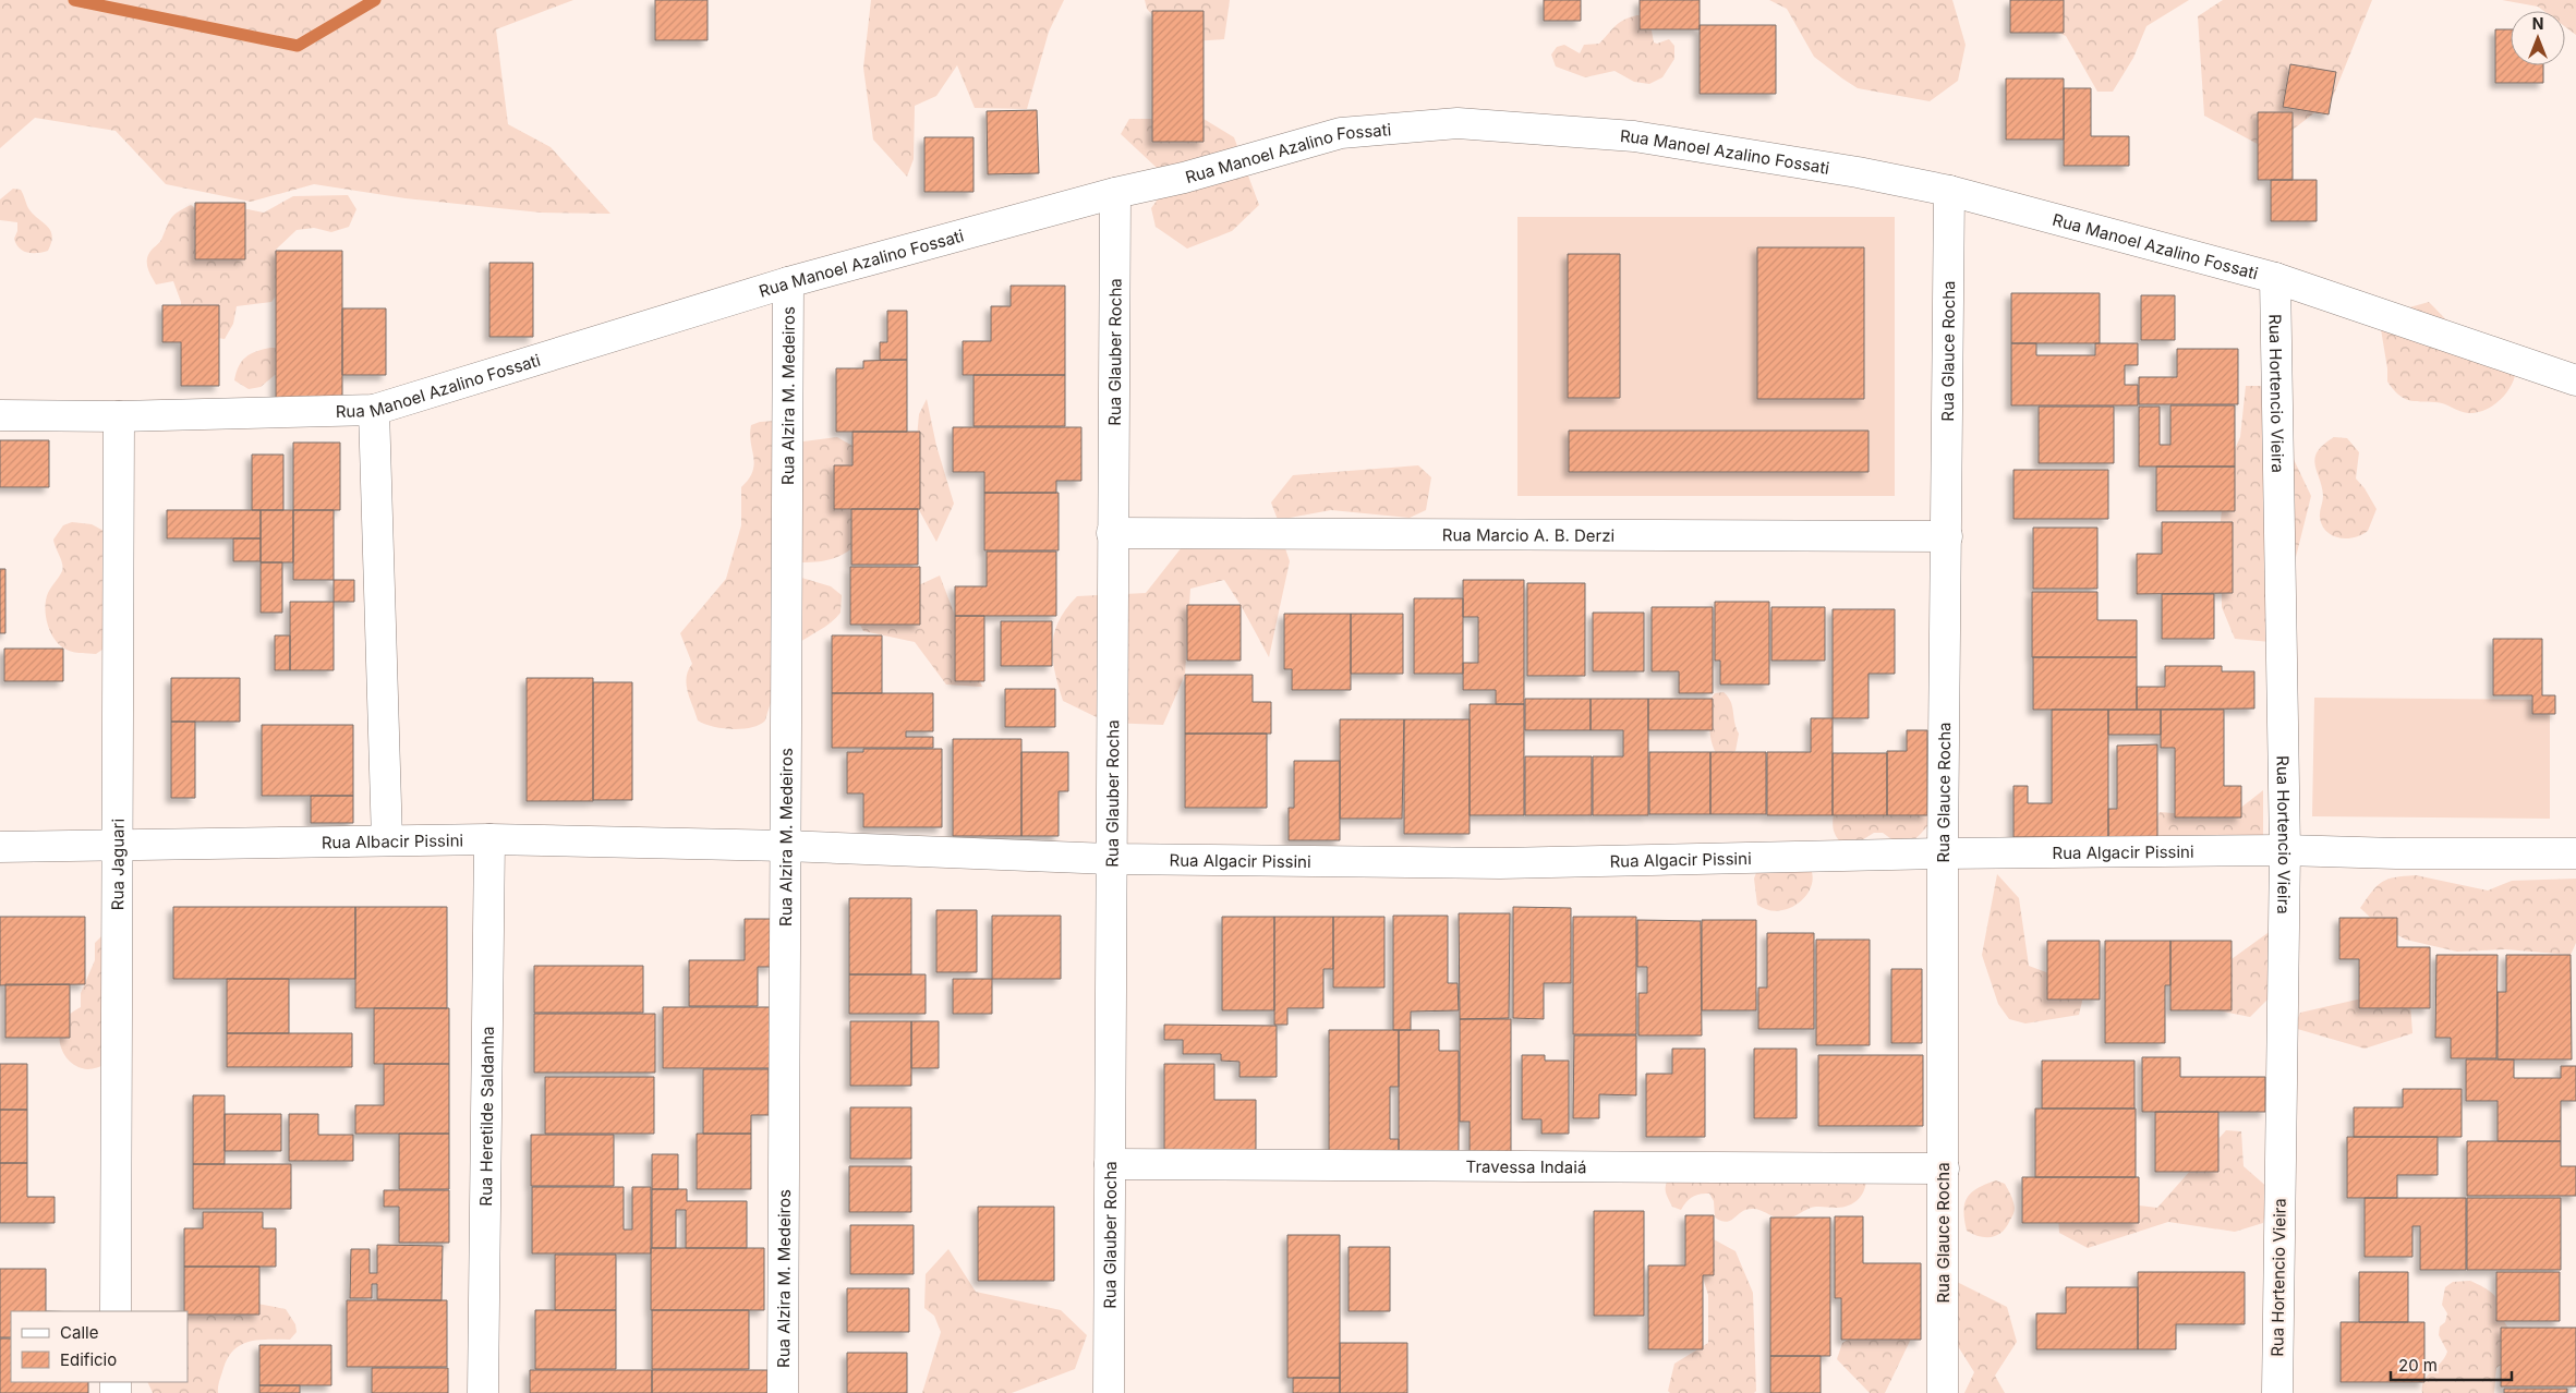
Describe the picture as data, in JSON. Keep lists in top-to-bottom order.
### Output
{
  "streets": {
    "street": [
      "Rua Manoel Azalino Fossati",
      "Rua Glauce Rocha",
      "Rua Glauber Rocha",
      "Rua Hortencio Vieira",
      "Rua Alzira M. Medeiros",
      "Rua Marcio A. B. Derzi",
      "Rua Albacir Pissini",
      "Rua Algacir Pissini",
      "Rua Jaguari",
      "Rua Heretilde Saldanha",
      "Travessa Indaiá"
    ]
  },
  "crossings": [
    ["Rua Manoel Azalino Fossati", "Rua Glauce Rocha"],
    ["Rua Manoel Azalino Fossati", "Rua Glauber Rocha"],
    ["Rua Manoel Azalino Fossati", "Rua Hortencio Vieira"],
    ["Rua Manoel Azalino Fossati", "Rua Alzira M. Medeiros"],
    ["Rua Manoel Azalino Fossati", "Rua Jaguari"],
    ["Rua Glauce Rocha", "Rua Marcio A. B. Derzi"],
    ["Rua Glauce Rocha", "Rua Algacir Pissini"],
    ["Rua Glauce Rocha", "Travessa Indaiá"],
    ["Rua Glauber Rocha", "Rua Marcio A. B. Derzi"],
    ["Rua Glauber Rocha", "Rua Algacir Pissini"],
    ["Rua Glauber Rocha", "Travessa Indaiá"],
    ["Rua Hortencio Vieira", "Rua Algacir Pissini"],
    ["Rua Alzira M. Medeiros", "Rua Albacir Pissini"],
    ["Rua Alzira M. Medeiros", "Rua Algacir Pissini"],
    ["Rua Albacir Pissini", "Rua Algacir Pissini"],
    ["Rua Albacir Pissini", "Rua Jaguari"],
    ["Rua Albacir Pissini", "Rua Heretilde Saldanha"]
  ],
  "legend": ["Calle", "Edificio"],
  "scale_bar": "20 m",
  "north": "top"
}
